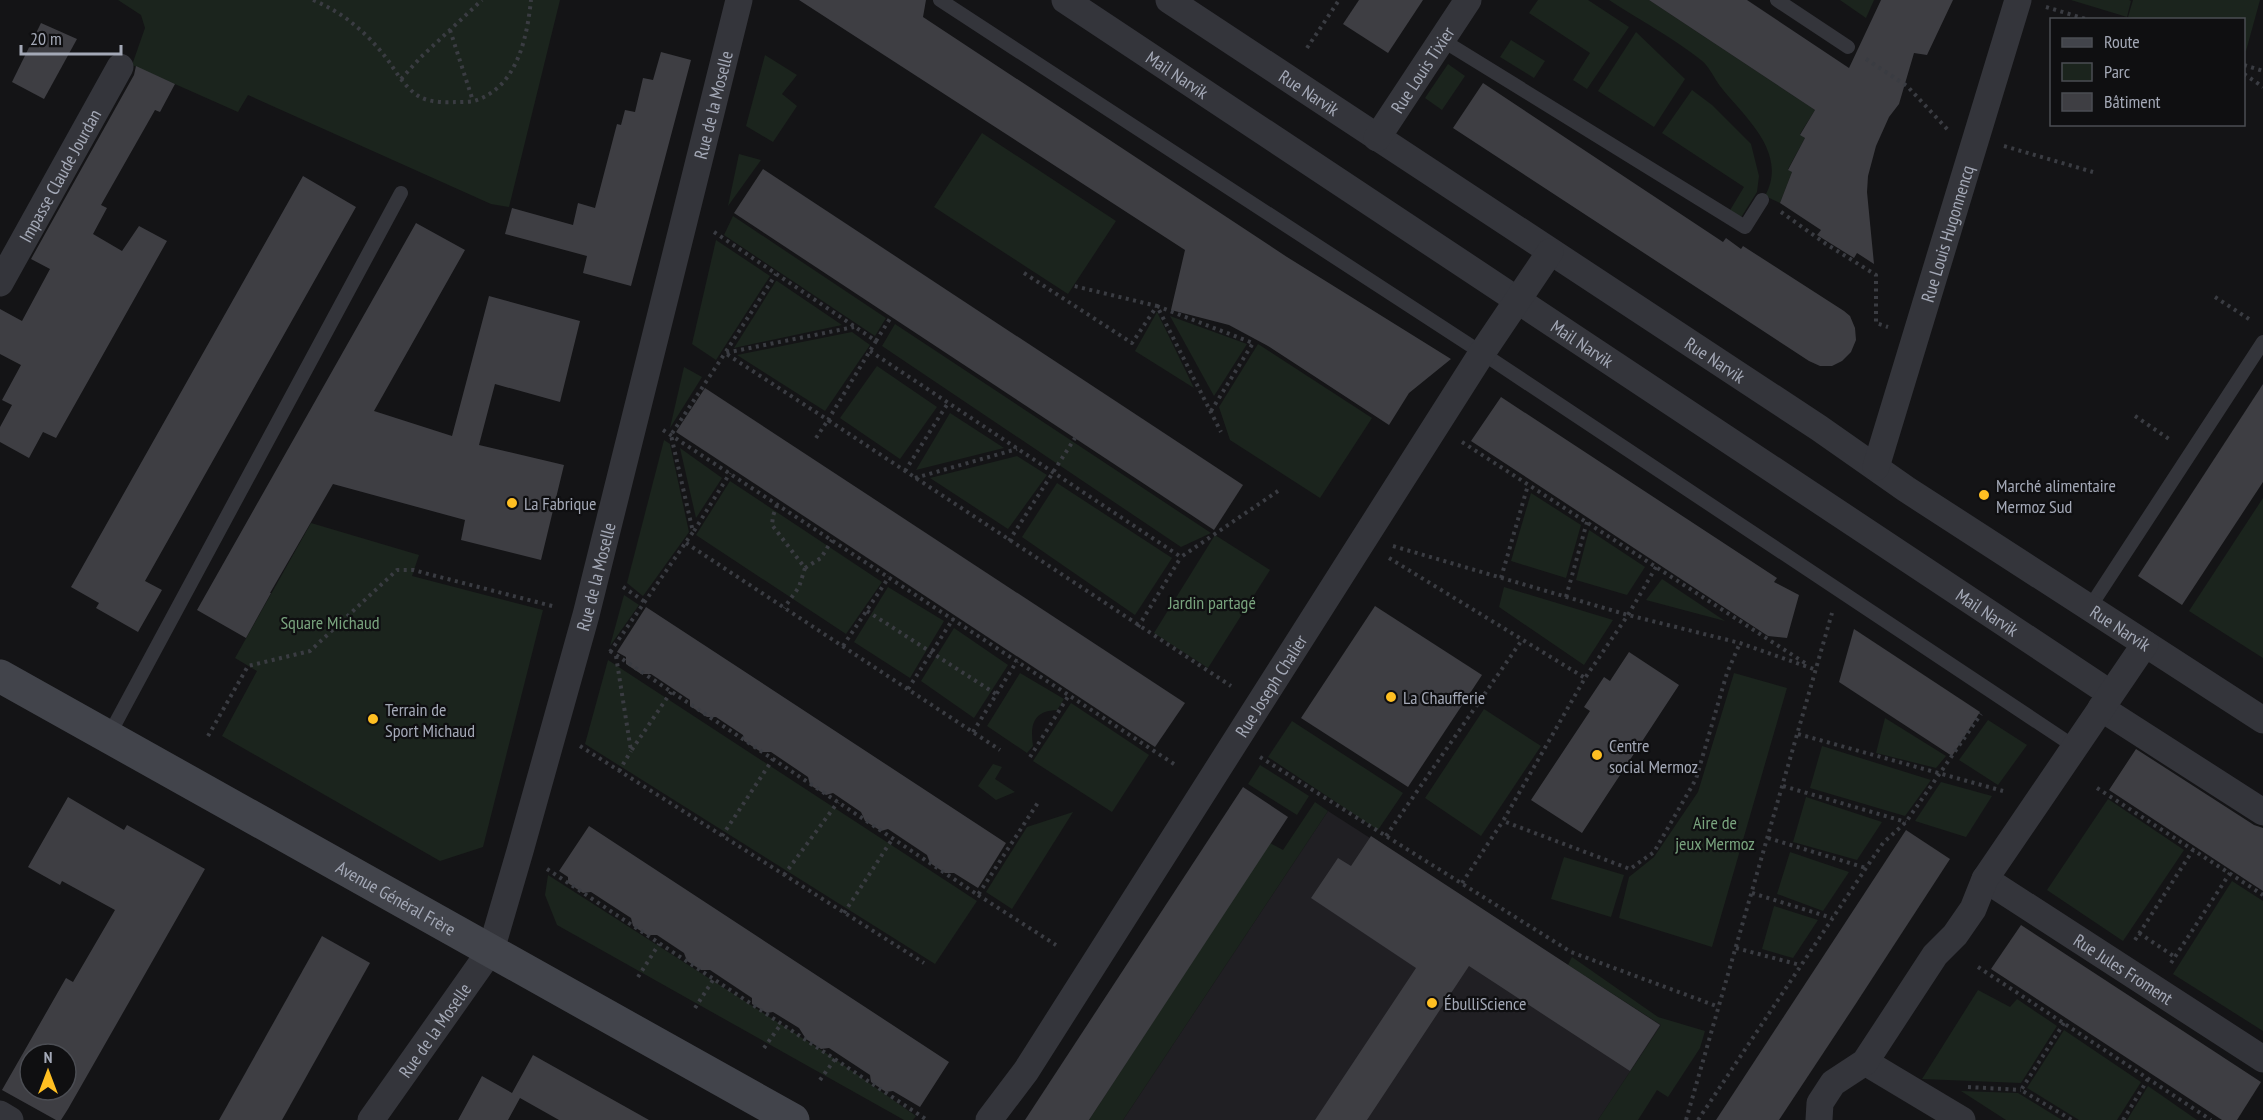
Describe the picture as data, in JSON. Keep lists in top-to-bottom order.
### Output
{
  "streets": {
    "street": [
      "Rue Louis Tixier",
      "Mail Narvik",
      "Rue Narvik",
      "Rue de la Moselle",
      "Impasse Claude Jourdan",
      "Rue Louis Hugonnencq",
      "Rue Joseph Chalier",
      "Avenue Général Frère",
      "Rue Jules Froment"
    ]
  },
  "crossings": [
    ["Rue Louis Tixier", "Rue Narvik"],
    ["Mail Narvik", "Rue Joseph Chalier"],
    ["Rue Narvik", "Rue Louis Hugonnencq"],
    ["Rue Narvik", "Rue Joseph Chalier"],
    ["Rue de la Moselle", "Avenue Général Frère"]
  ],
  "parks": ["Jardin partagé", "Square Michaud", "Aire de jeux Mermoz"],
  "places": [
    "Marché alimentaire Mermoz Sud",
    "La Fabrique",
    "La Chaufferie",
    "Terrain de Sport Michaud",
    "Centre social Mermoz",
    "ÉbulliScience"
  ],
  "legend": ["Route", "Parc", "Bâtiment"],
  "scale_bar": "20 m",
  "north": "top"
}
